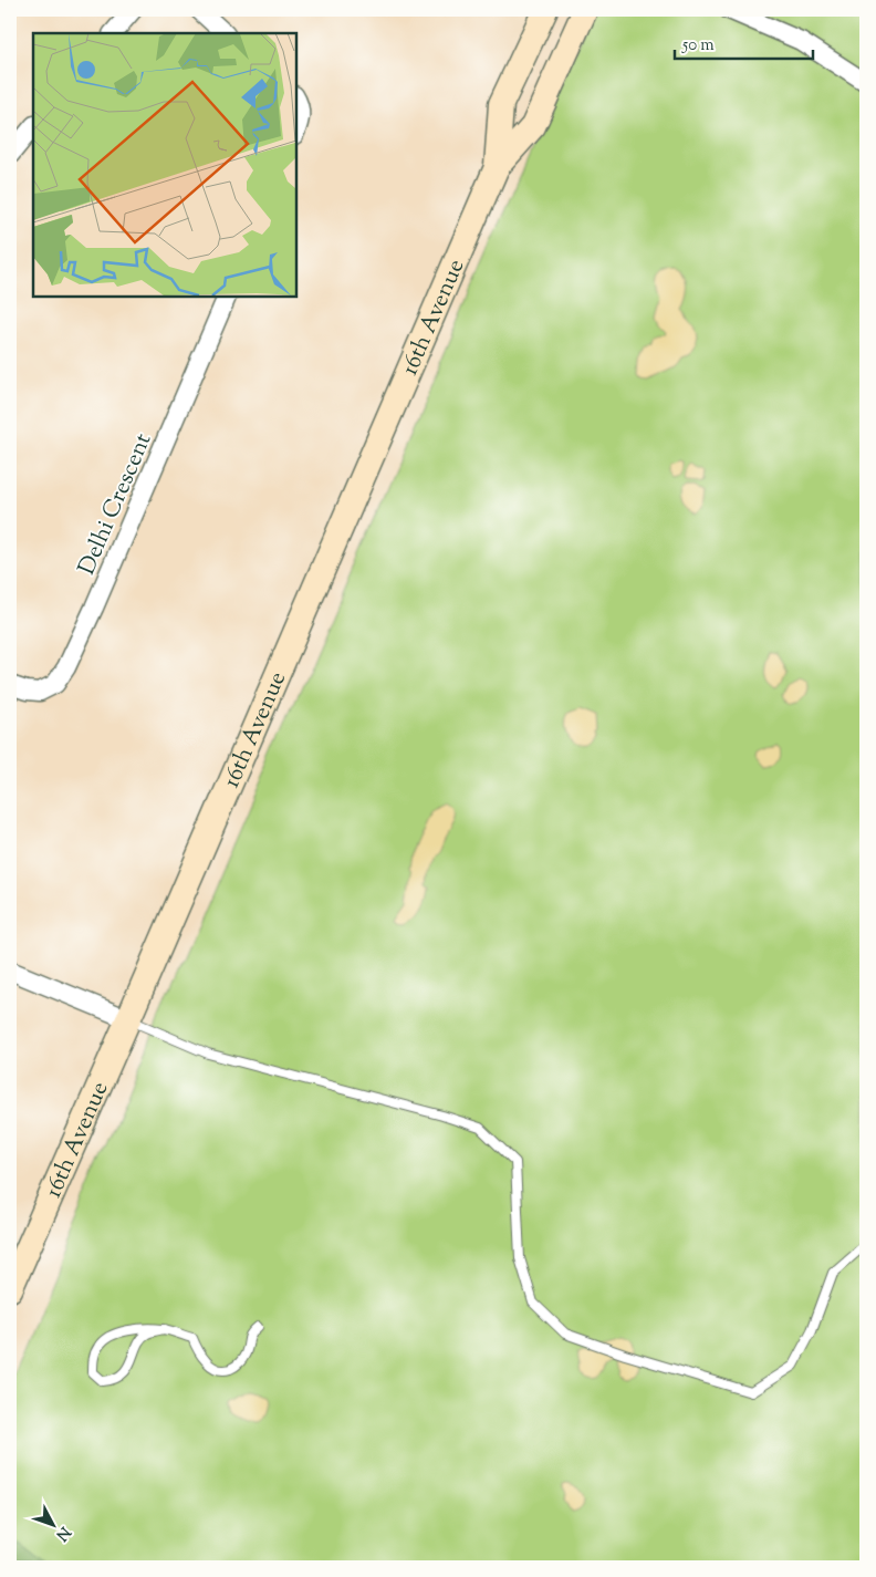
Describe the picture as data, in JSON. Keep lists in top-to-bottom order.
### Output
{
  "streets": {
    "main road": ["16th Avenue"],
    "street": ["Delhi Crescent"]
  },
  "scale_bar": "50 m",
  "north": "bottom right"
}
